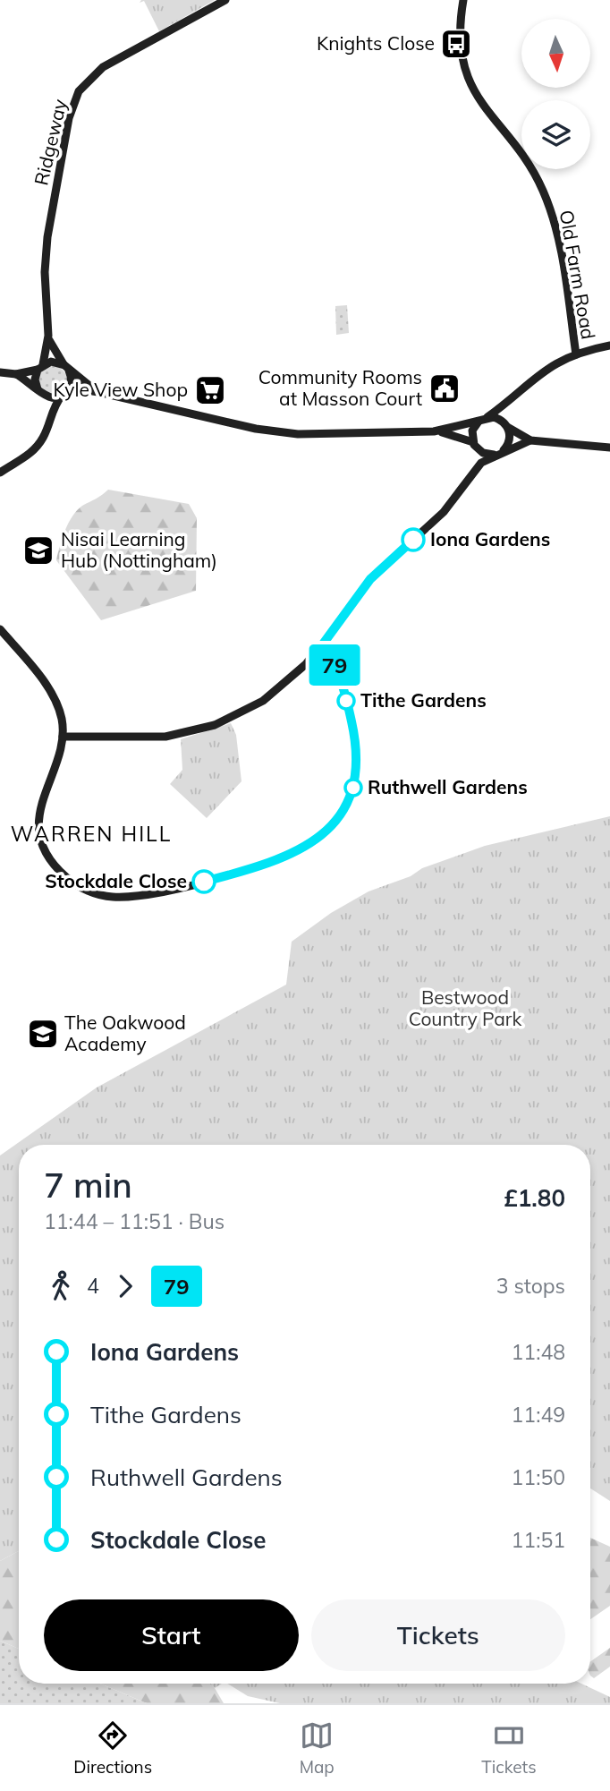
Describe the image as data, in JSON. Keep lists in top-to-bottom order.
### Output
{
  "streets": {
    "street": ["Ridgeway", "Old Farm Road"]
  },
  "districts": ["WARREN HILL"],
  "parks": ["Bestwood Country Park"],
  "places": {
    "bus stop": ["Knights Close"],
    "public building": ["Community Rooms at Masson Court"],
    "supermarket": ["Kyle View Shop"],
    "other": [
      "Iona Gardens",
      "Tithe Gardens",
      "Ruthwell Gardens",
      "Stockdale Close"
    ],
    "school or university": ["Nisai Learning Hub (Nottingham)", "The Oakwood Academy"]
  },
  "lines": ["bus line 79"],
  "north": "bottom",
  "page": {
    "on_map": "79",
    "heading": ["7 min", "11:44 – 11:51 · Bus", "£1.80"],
    "legs": ["4", "79", "3 stops"],
    "list": [
      {
        "name": "Iona Gardens",
        "value": "11:48"
      },
      {
        "name": "Tithe Gardens",
        "value": "11:49"
      },
      {
        "name": "Ruthwell Gardens",
        "value": "11:50"
      },
      {
        "name": "Stockdale Close",
        "value": "11:51"
      }
    ],
    "buttons": ["Start", "Tickets"],
    "tabs": ["Directions", "Map", "Tickets"]
  }
}
